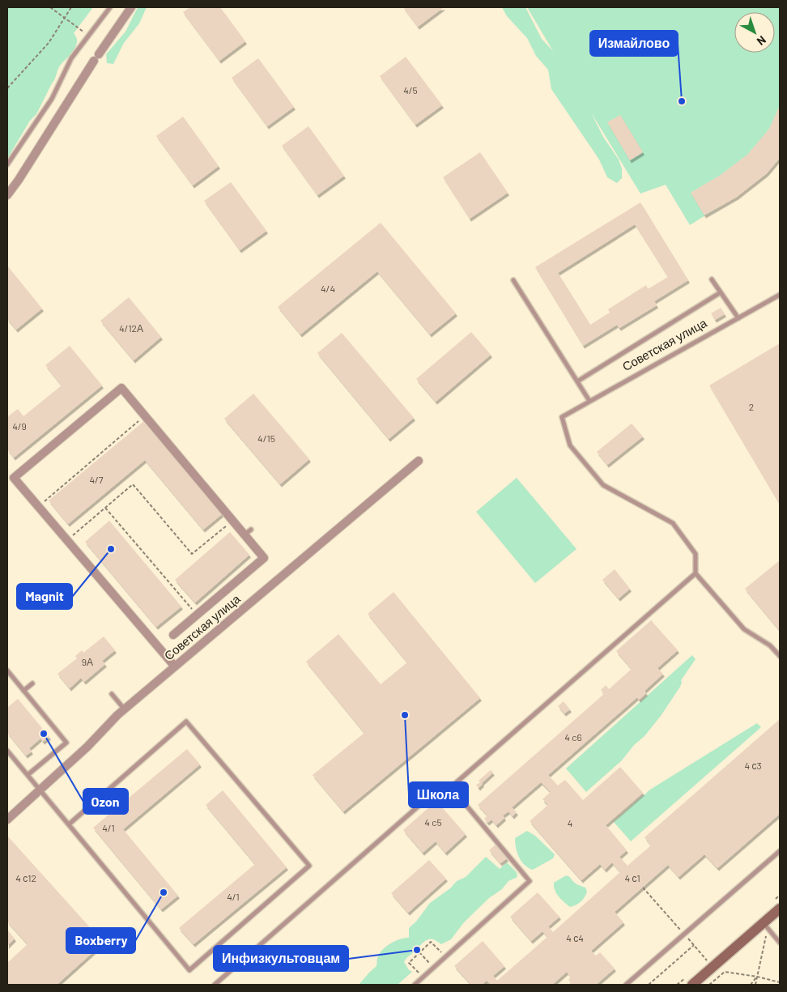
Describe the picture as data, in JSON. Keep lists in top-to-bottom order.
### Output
{
  "streets": {
    "street": ["Советская улица"]
  },
  "places": [
    "Измайлово",
    "Magnit",
    "Школа",
    "Ozon",
    "Boxberry",
    "Инфизкультовцам"
  ],
  "house_numbers": [
    "4/5",
    "4/4",
    "4/12А",
    "2",
    "4/9",
    "4/15",
    "4/7",
    "9А",
    "4 c6",
    "4 с3",
    "4 c5",
    "4",
    "4/1",
    "4 с12",
    "4 с1",
    "4/1",
    "4 с4"
  ],
  "north": "bottom right"
}
